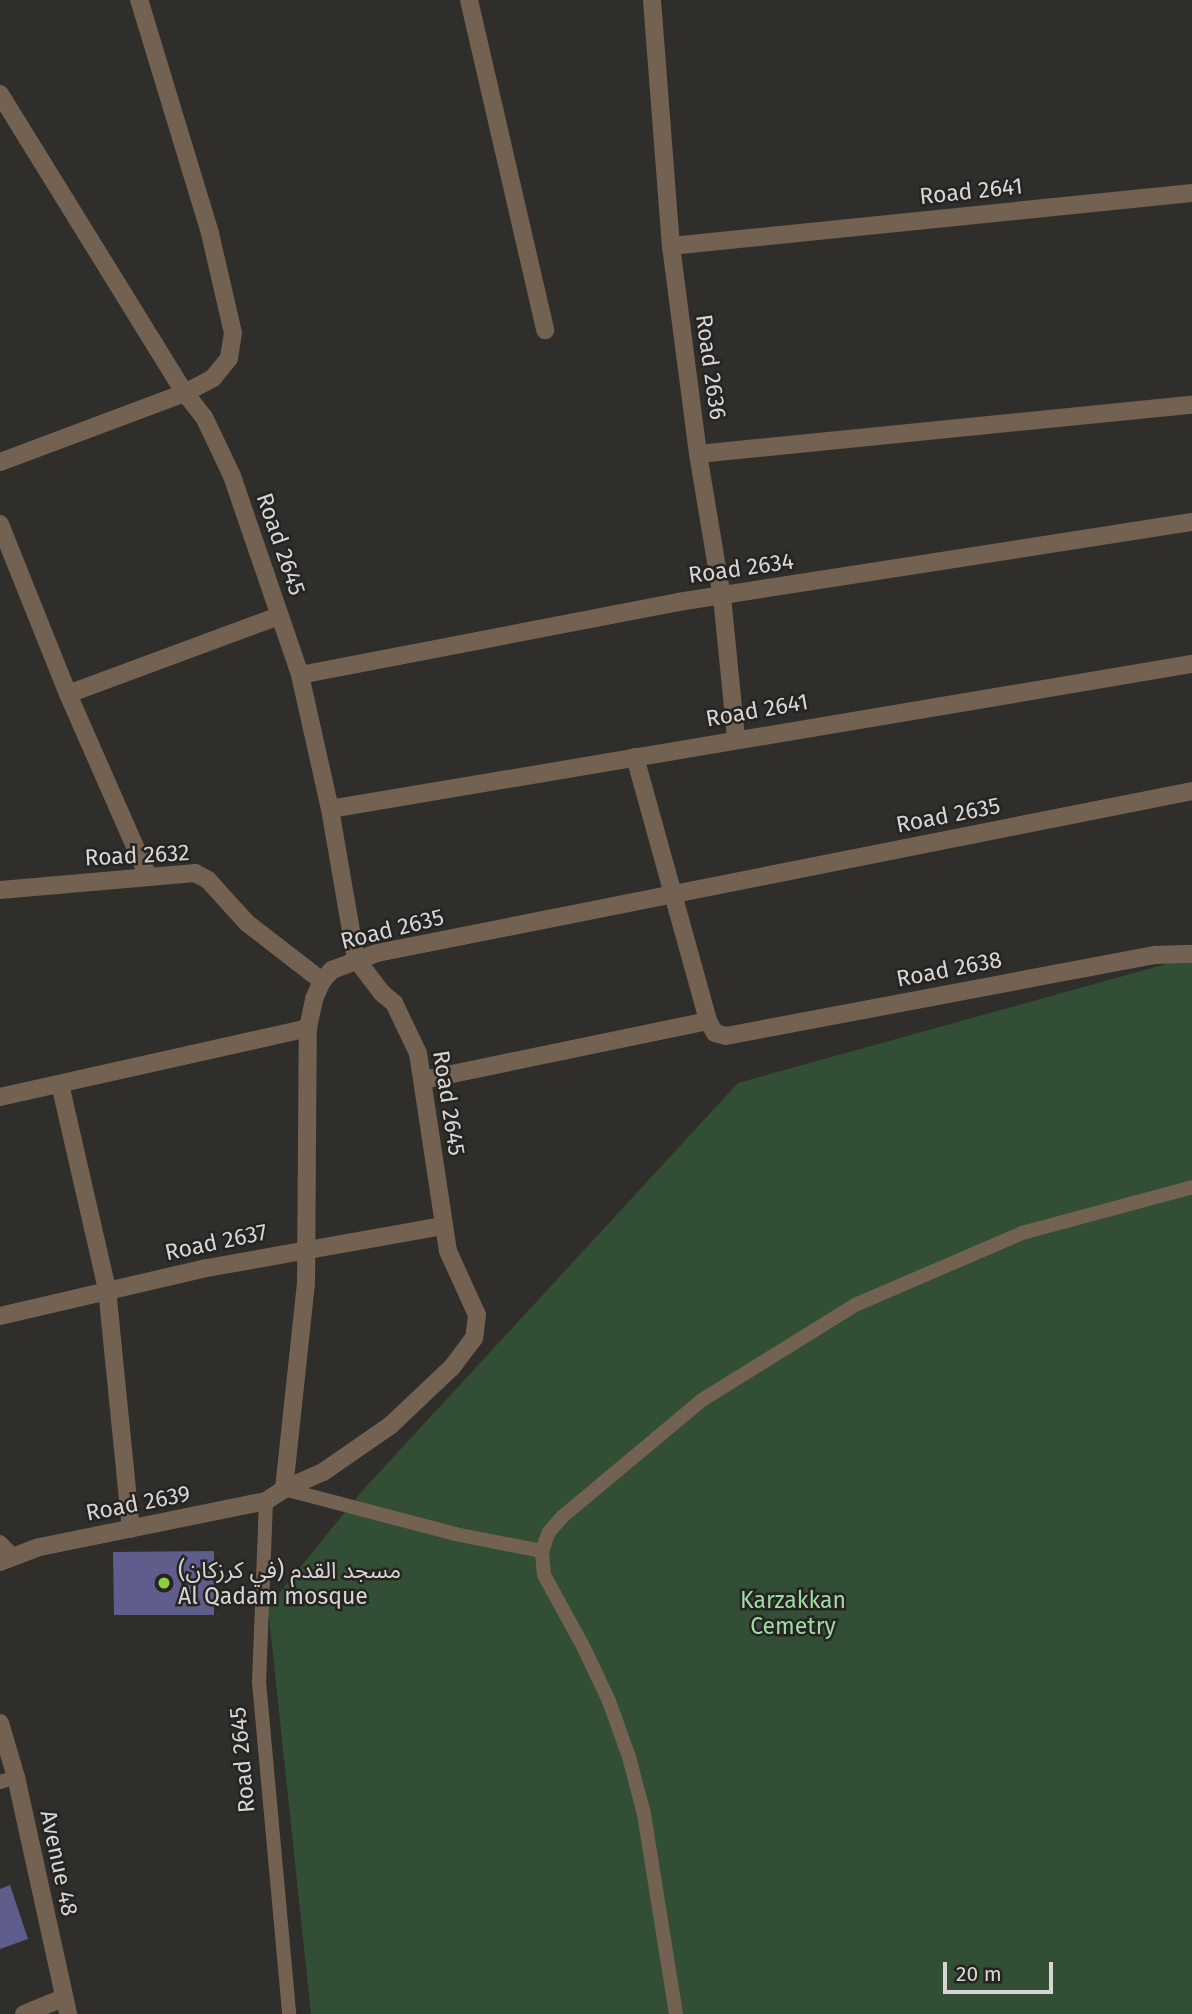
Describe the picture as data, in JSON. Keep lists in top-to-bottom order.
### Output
{
  "streets": {
    "street": [
      "Road 2641",
      "Road 2636",
      "Road 2645",
      "Road 2634",
      "Road 2635",
      "Road 2632",
      "Road 2638",
      "Road 2637",
      "Road 2639",
      "Avenue 48"
    ]
  },
  "crossings": [
    ["Road 2641", "Road 2636"],
    ["Road 2641", "Road 2645"],
    ["Road 2636", "Road 2634"],
    ["Road 2645", "Road 2634"],
    ["Road 2645", "Road 2635"],
    ["Road 2645", "Road 2638"],
    ["Road 2645", "Road 2637"],
    ["Road 2645", "Road 2639"],
    ["Road 2635", "Road 2632"]
  ],
  "parks": ["Karzakkan Cemetry"],
  "places": ["مسجد القدم (في كرزكان) Al Qadam mosque"],
  "scale_bar": "20 m"
}
